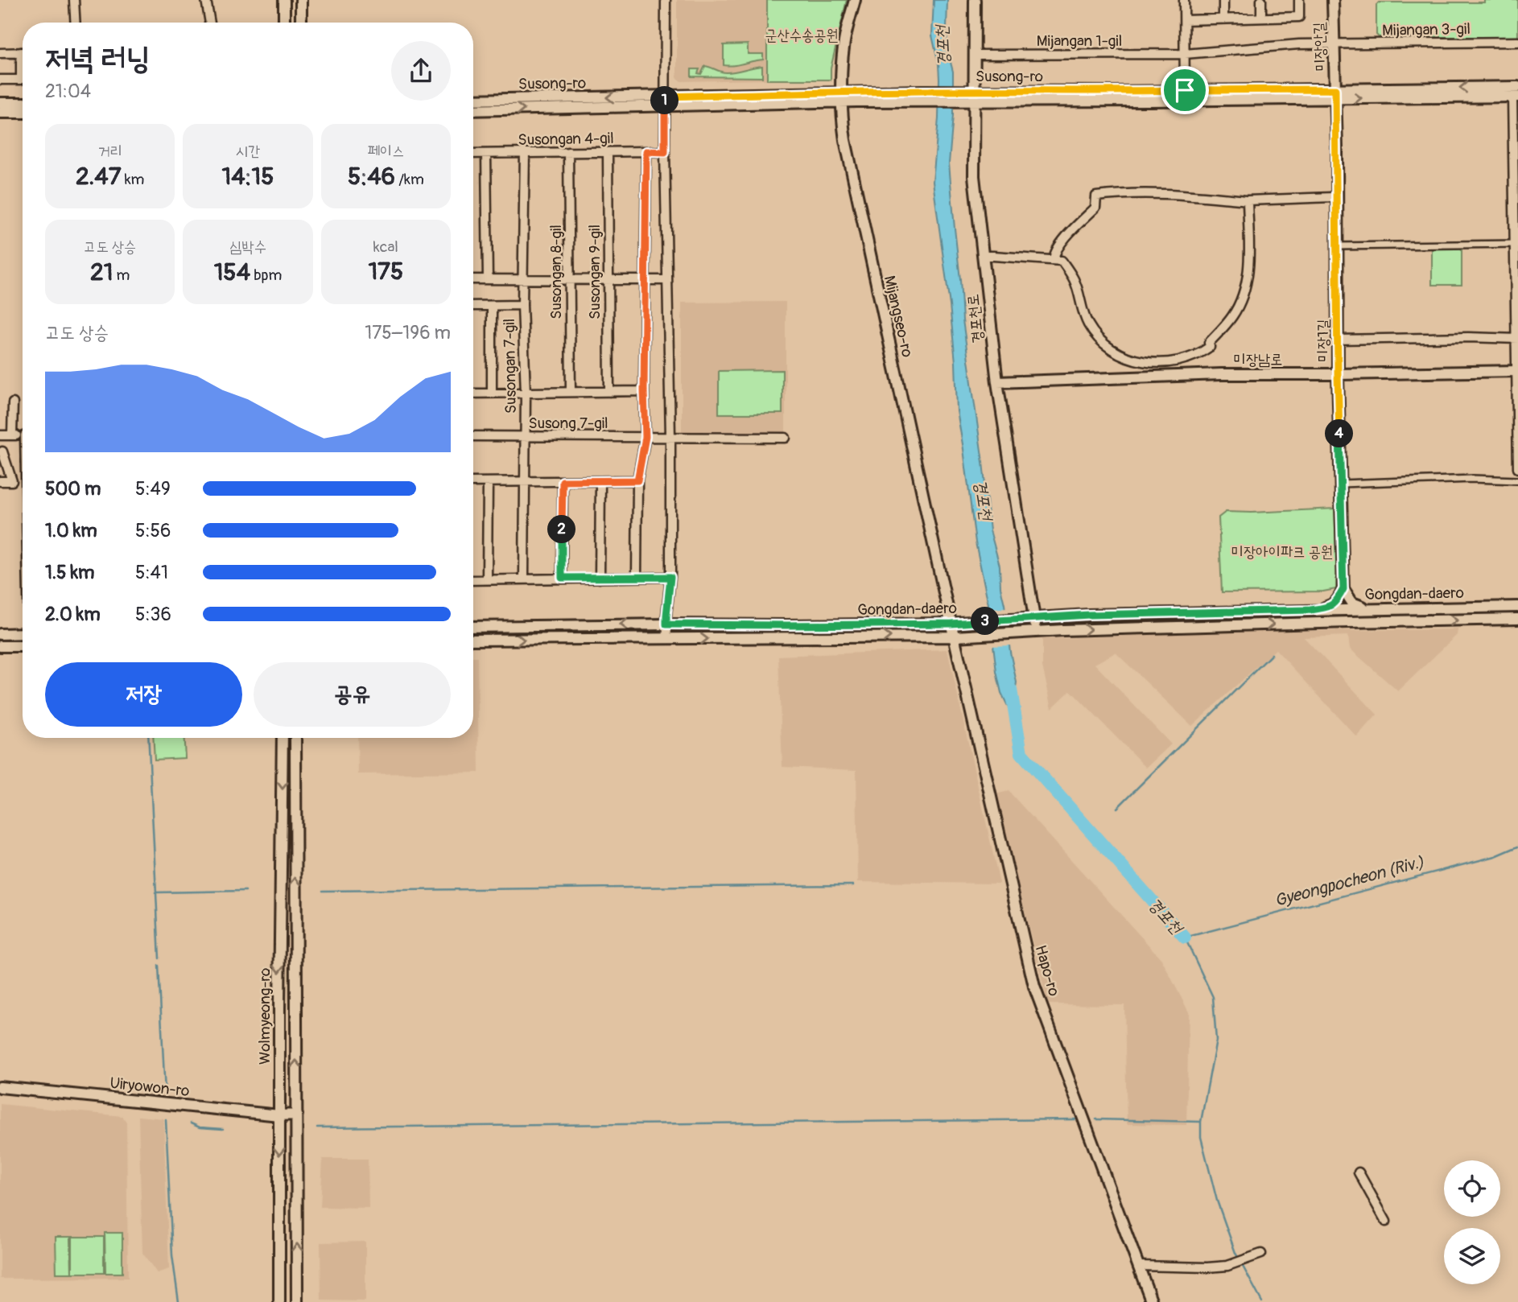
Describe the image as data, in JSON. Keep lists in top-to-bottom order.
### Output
{
  "streets": {
    "street": [
      "Mijangan 3-gil",
      "Mijangan 1-gil",
      "미장안길",
      "Susong-ro",
      "Susongan 4-gil",
      "Susongan 8-gil",
      "Susongan 9-gil",
      "Mijangseo-ro",
      "경포천로",
      "미장1길",
      "미장남로",
      "Susongan 7-gil",
      "Susong 7-gil",
      "Gongdan-daero",
      "Hapo-ro",
      "Wolmyeong-ro",
      "Uiryowon-ro"
    ]
  },
  "crossings": [
    ["Mijangan 3-gil", "Mijangan 1-gil"],
    ["Mijangan 3-gil", "미장안길"],
    ["Mijangan 1-gil", "미장안길"],
    ["Mijangan 1-gil", "경포천로"],
    ["미장안길", "Susong-ro"],
    ["미장안길", "미장1길"],
    ["Susong-ro", "Mijangseo-ro"],
    ["Susong-ro", "경포천로"],
    ["Susong-ro", "미장1길"],
    ["Susongan 4-gil", "Susongan 8-gil"],
    ["Susongan 4-gil", "Susongan 9-gil"],
    ["Susongan 4-gil", "Susongan 7-gil"],
    ["Mijangseo-ro", "Gongdan-daero"],
    ["Mijangseo-ro", "Hapo-ro"],
    ["경포천로", "미장남로"],
    ["경포천로", "Gongdan-daero"],
    ["미장1길", "미장남로"],
    ["Susongan 7-gil", "Susong 7-gil"],
    ["Gongdan-daero", "Hapo-ro"],
    ["Wolmyeong-ro", "Uiryowon-ro"]
  ],
  "water": ["경포천", "Gyeongpocheon (Riv.)"],
  "parks": ["군산수송공원", "미장아이파크 공원"],
  "page": {
    "heading": ["저녁 러닝", "21:04"],
    "pins": [
      "1",
      "4",
      "2",
      "3"
    ],
    "stats": [
      ["거리", "2.47 km"],
      ["시간", "14:15"],
      ["페이스", "5:46 /km"],
      ["고도 상승", "21 m"],
      ["심박수", "154 bpm"],
      ["kcal", "175"]
    ],
    "chart": ["고도 상승", "175–196 m"],
    "list": [
      {
        "name": "500 m",
        "note": "5:49"
      },
      {
        "name": "1.0 km",
        "note": "5:56"
      },
      {
        "name": "1.5 km",
        "note": "5:41"
      },
      {
        "name": "2.0 km",
        "note": "5:36"
      }
    ],
    "buttons": ["저장", "공유"]
  }
}
